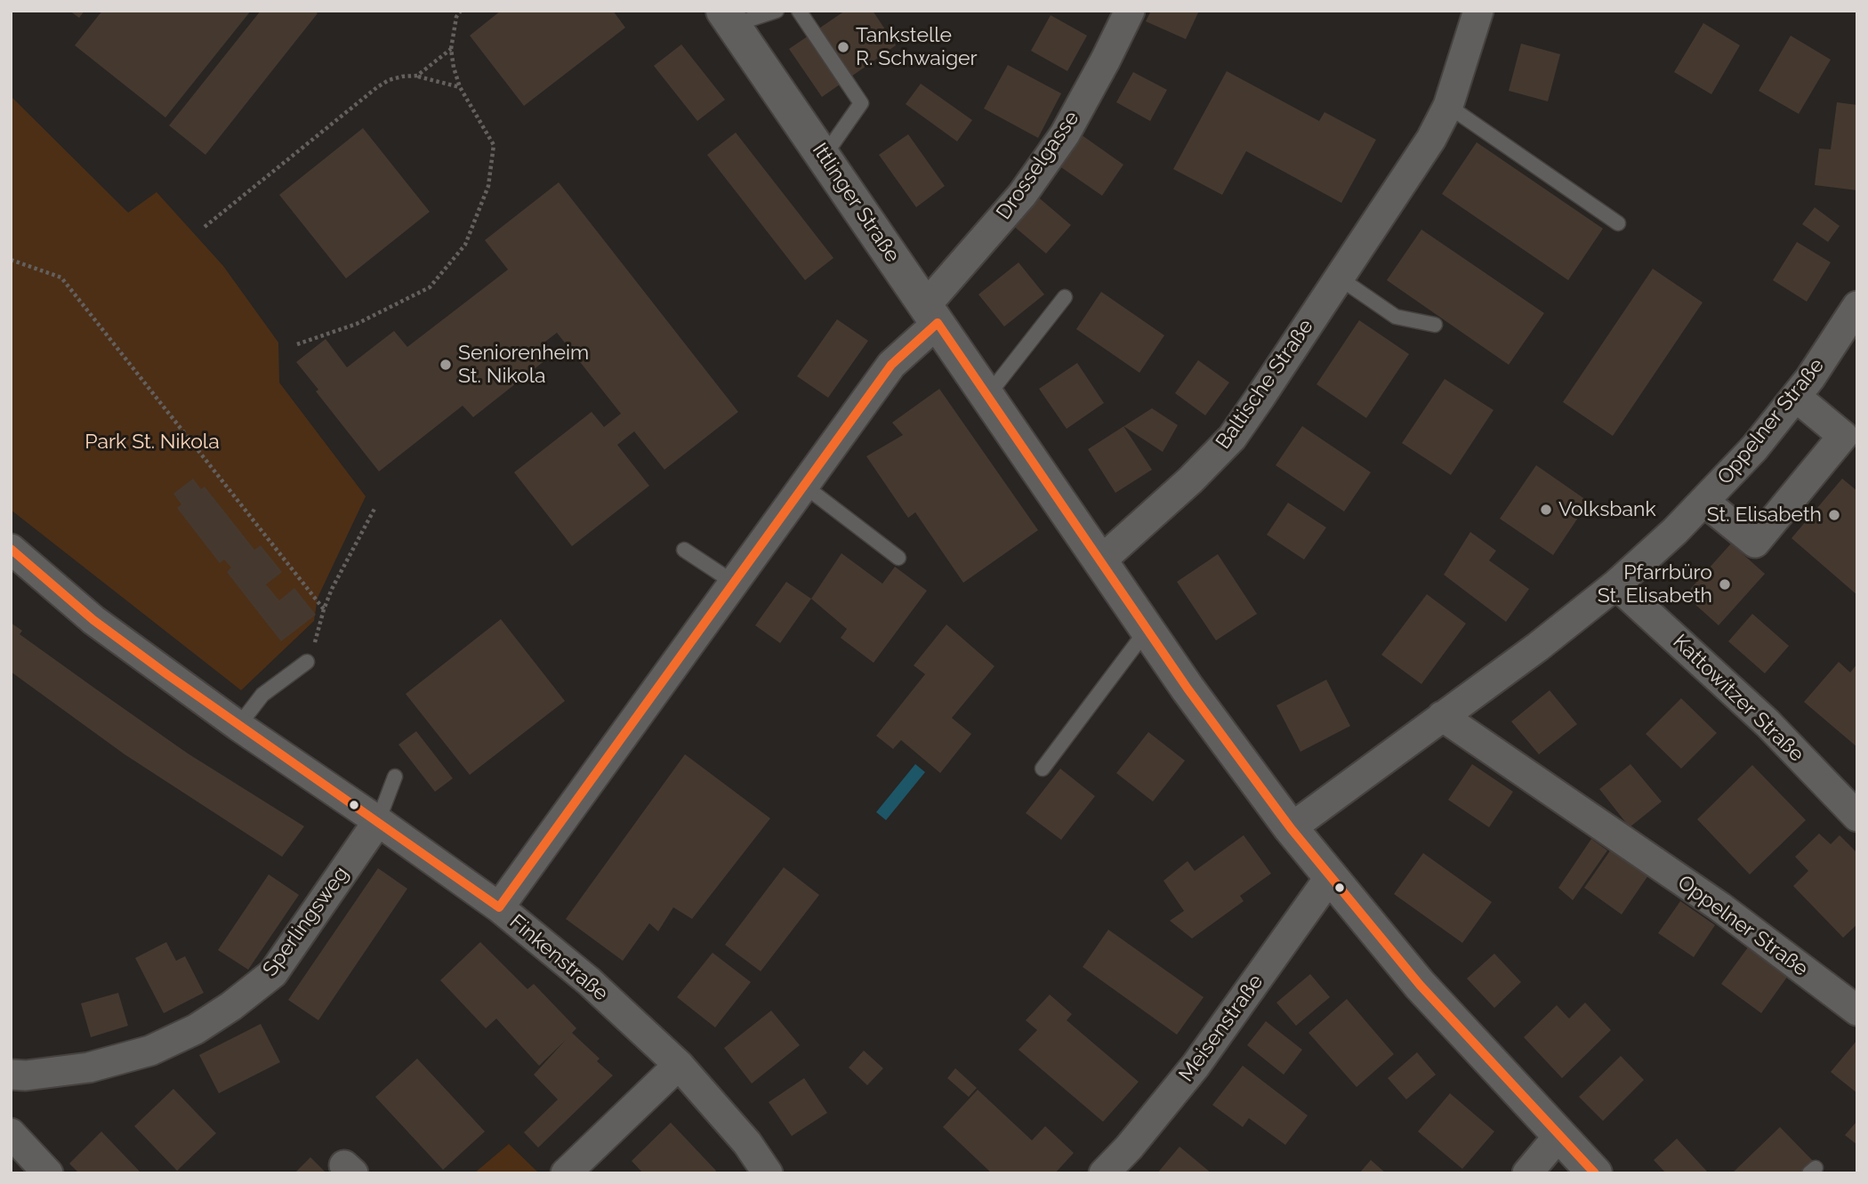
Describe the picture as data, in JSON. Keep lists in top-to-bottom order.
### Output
{
  "streets": {
    "street": [
      "Drosselgasse",
      "Ittlinger Straße",
      "Baltische Straße",
      "Oppelner Straße",
      "Kattowitzer Straße",
      "Sperlingsweg",
      "Finkenstraße",
      "Meisenstraße"
    ]
  },
  "crossings": [
    ["Drosselgasse", "Ittlinger Straße"],
    ["Drosselgasse", "Finkenstraße"],
    ["Ittlinger Straße", "Baltische Straße"],
    ["Ittlinger Straße", "Oppelner Straße"],
    ["Ittlinger Straße", "Meisenstraße"],
    ["Oppelner Straße", "Kattowitzer Straße"],
    ["Sperlingsweg", "Finkenstraße"]
  ],
  "parks": ["Park St. Nikola"],
  "places": [
    "Tankstelle R. Schwaiger",
    "Seniorenheim St. Nikola",
    "Volksbank",
    "St. Elisabeth",
    "Pfarrbüro St. Elisabeth"
  ]
}
